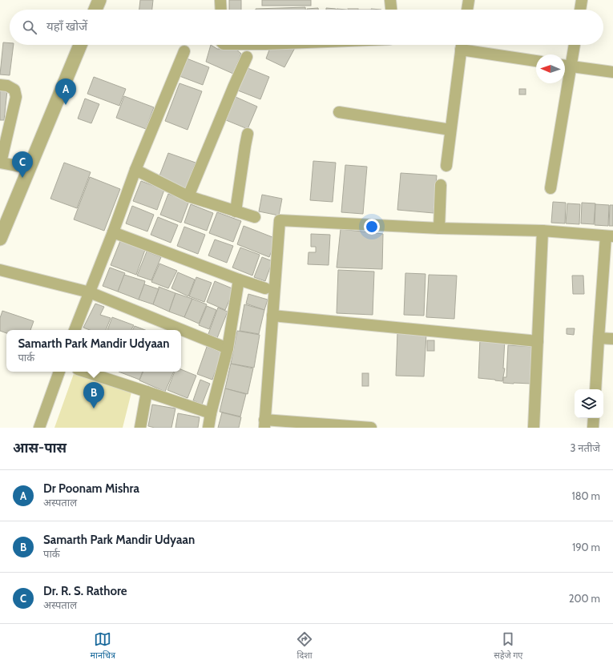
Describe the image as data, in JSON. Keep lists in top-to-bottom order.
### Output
{
  "north": "left",
  "page": {
    "search": "यहाँ खोजें",
    "pins": ["A", "C", "B"],
    "popup": ["Samarth Park Mandir Udyaan", "पार्क"],
    "heading": ["आस-पास", "3 नतीजे"],
    "list": [
      {
        "mark": "A",
        "name": "Dr Poonam Mishra",
        "note": "अस्पताल",
        "value": "180 m"
      },
      {
        "mark": "B",
        "name": "Samarth Park Mandir Udyaan",
        "note": "पार्क",
        "value": "190 m"
      },
      {
        "mark": "C",
        "name": "Dr. R. S. Rathore",
        "note": "अस्पताल",
        "value": "200 m"
      }
    ],
    "nav": ["मानचित्र", "दिशा", "सहेजे गए"]
  }
}
